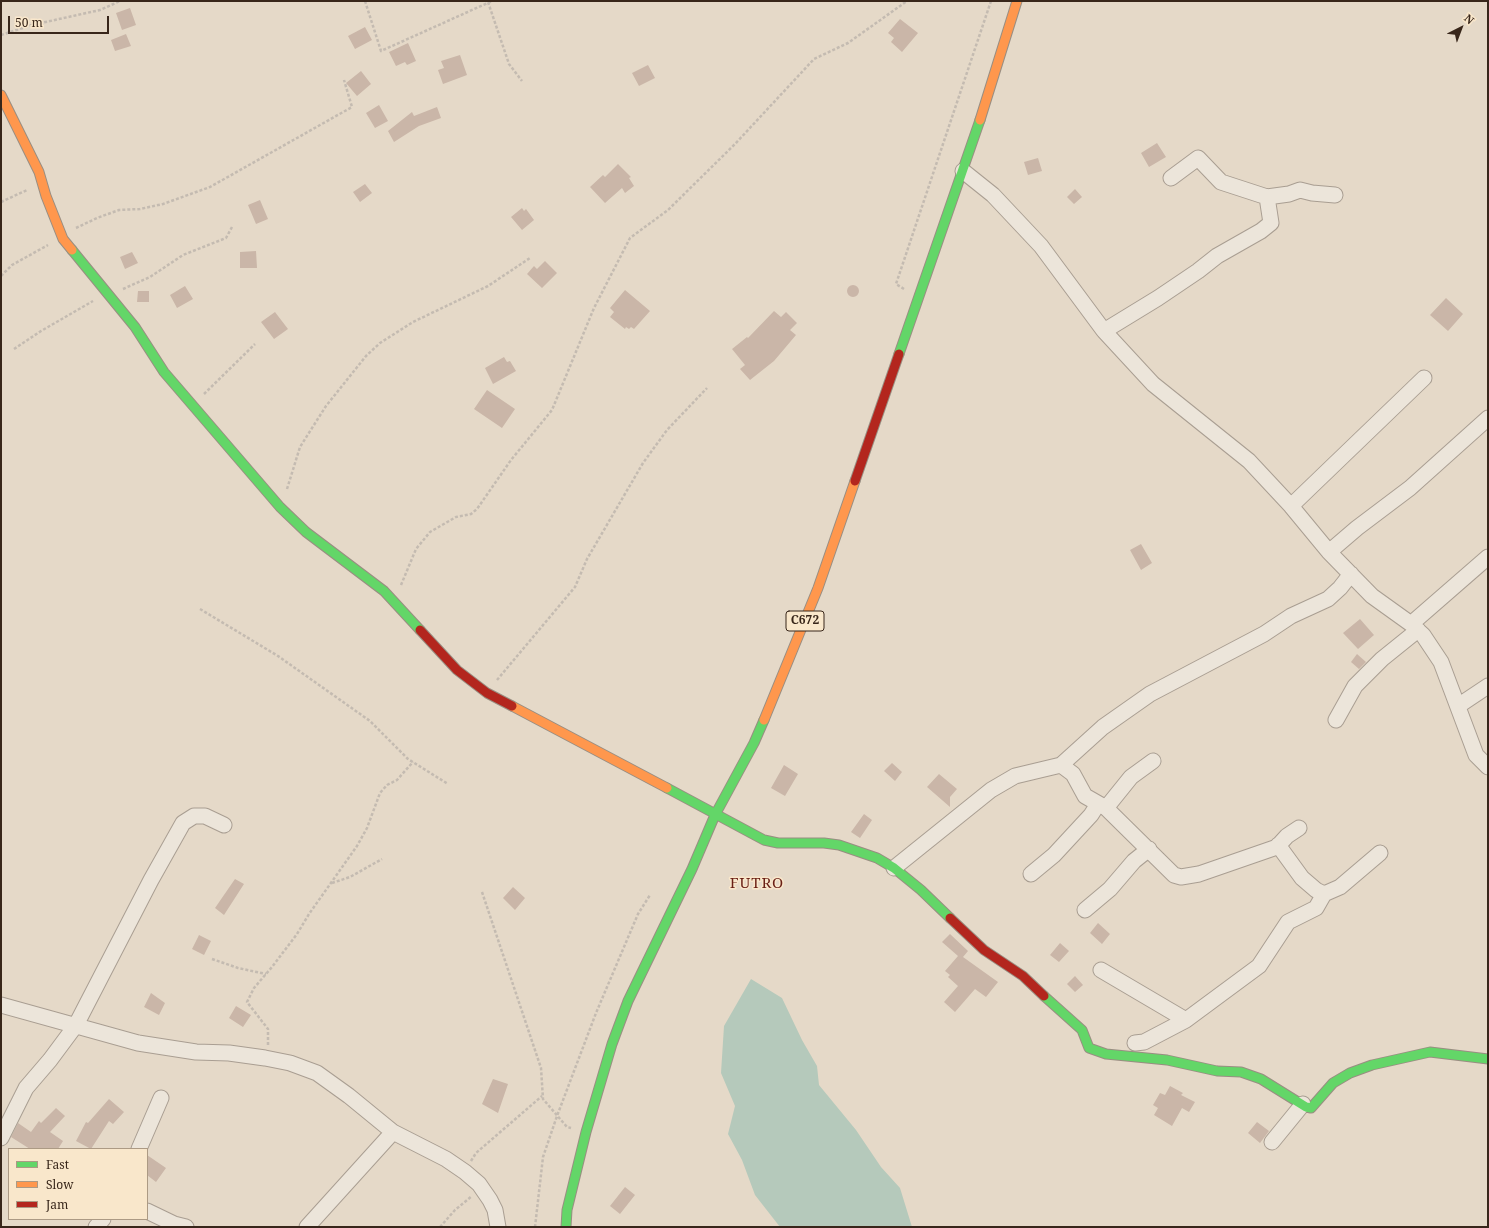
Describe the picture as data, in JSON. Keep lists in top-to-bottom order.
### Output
{
  "streets": {
    "street": ["C672"]
  },
  "districts": ["FUTRO"],
  "legend": ["Fast", "Slow", "Jam"],
  "scale_bar": "50 m",
  "north": "top right"
}
